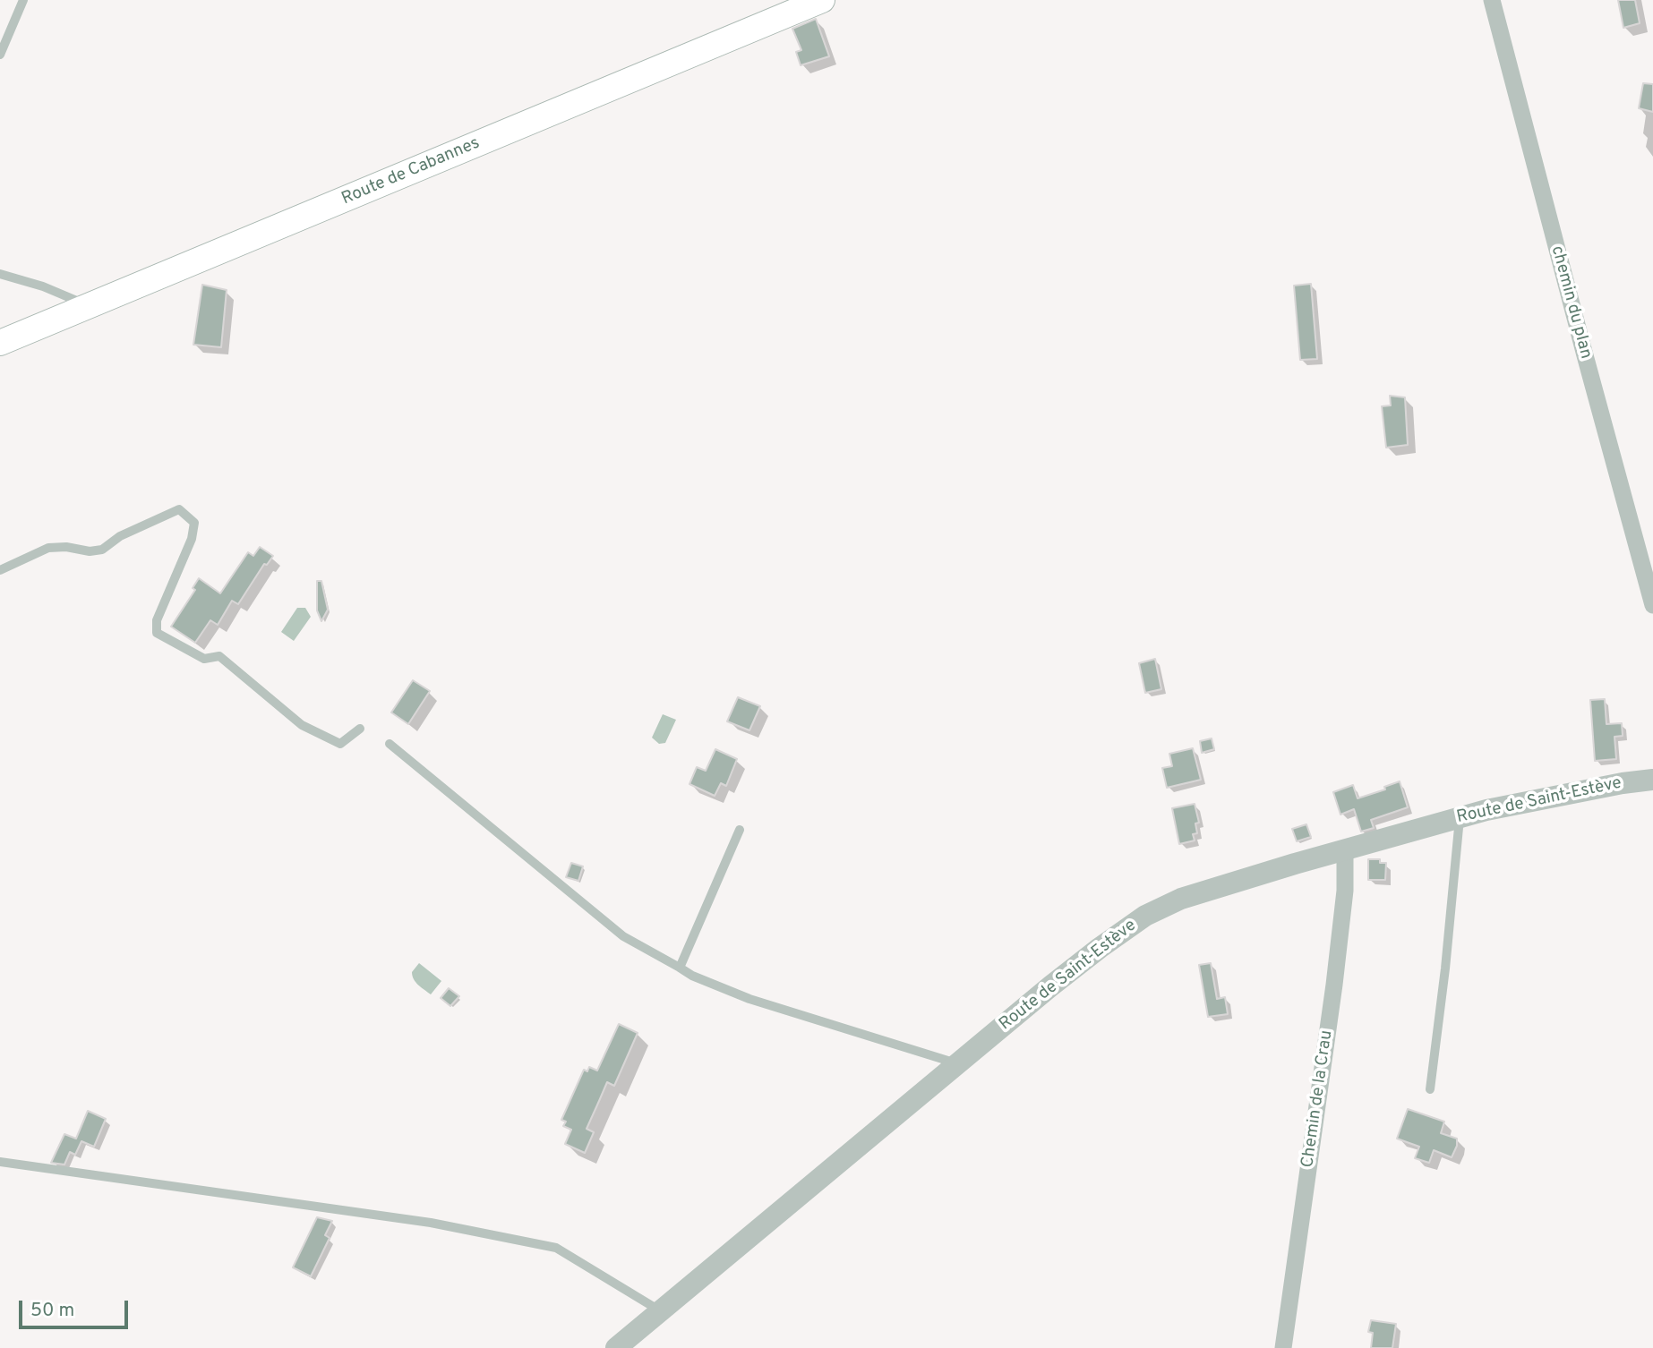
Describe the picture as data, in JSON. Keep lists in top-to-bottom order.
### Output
{
  "streets": {
    "main road": ["Route de Cabannes"],
    "street": ["chemin du plan", "Route de Saint-Estève", "Chemin de la Crau"]
  },
  "crossings": [
    ["Route de Saint-Estève", "Chemin de la Crau"]
  ],
  "scale_bar": "50 m"
}
